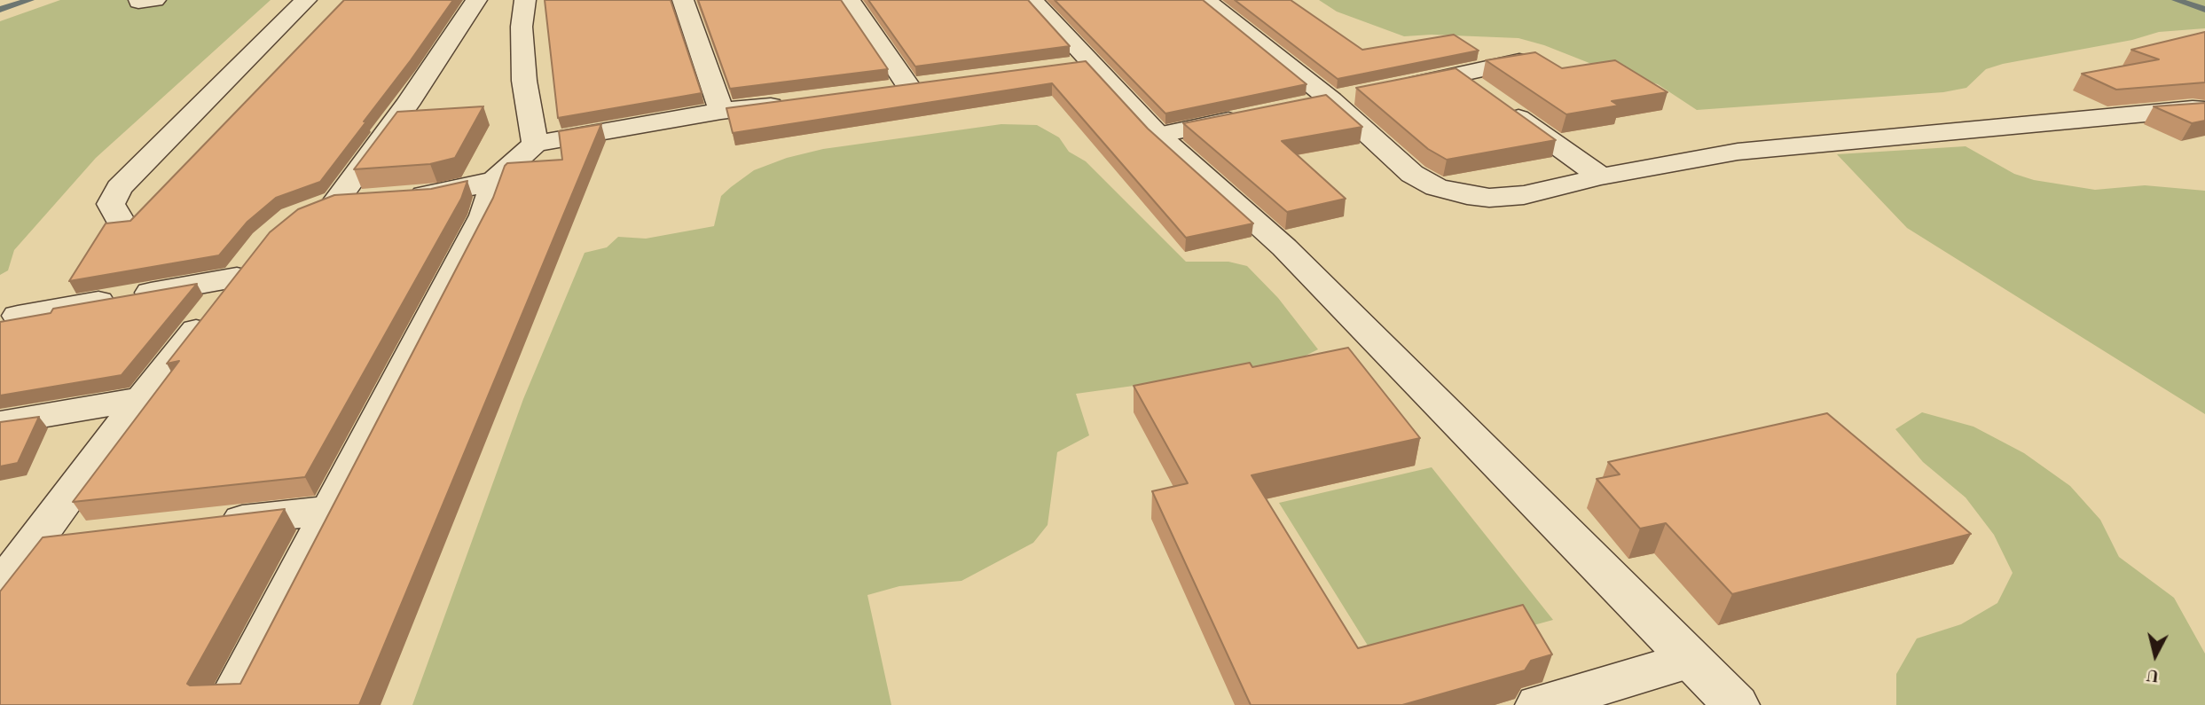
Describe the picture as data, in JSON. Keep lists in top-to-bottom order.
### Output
{
  "north": "bottom"
}
